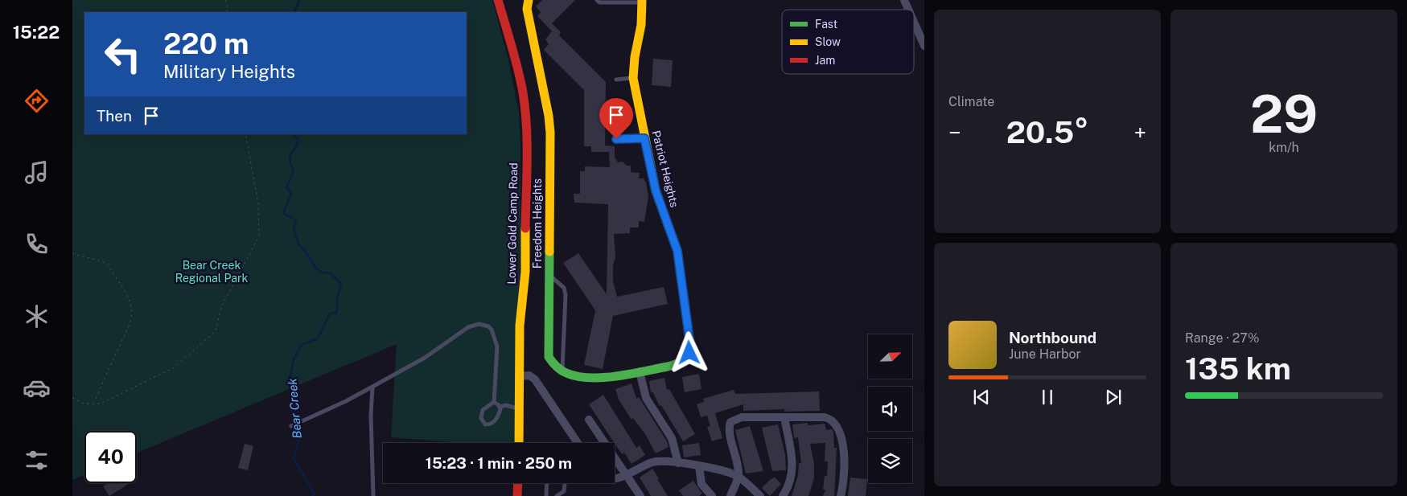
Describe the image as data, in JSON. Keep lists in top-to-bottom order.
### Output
{
  "streets": {
    "street": ["Patriot Heights", "Lower Gold Camp Road", "Freedom Heights"]
  },
  "crossings": [
    ["Patriot Heights", "Freedom Heights"]
  ],
  "water": ["Bear Creek"],
  "parks": ["Bear Creek Regional Park"],
  "legend": ["Fast", "Slow", "Jam"],
  "north": "top right",
  "page": {
    "tabs": "15:22",
    "tile": [
      "Climate",
      ["29", "km/h"],
      ["Range · 27%", "135 km"]
    ],
    "turn": ["220 m", "Military Heights"],
    "then": "Then",
    "heat": ["−", "20.5°", "+"],
    "song": ["Northbound", "June Harbor"],
    "limit": "40",
    "trip": "15:23 · 1 min · 250 m"
  }
}
